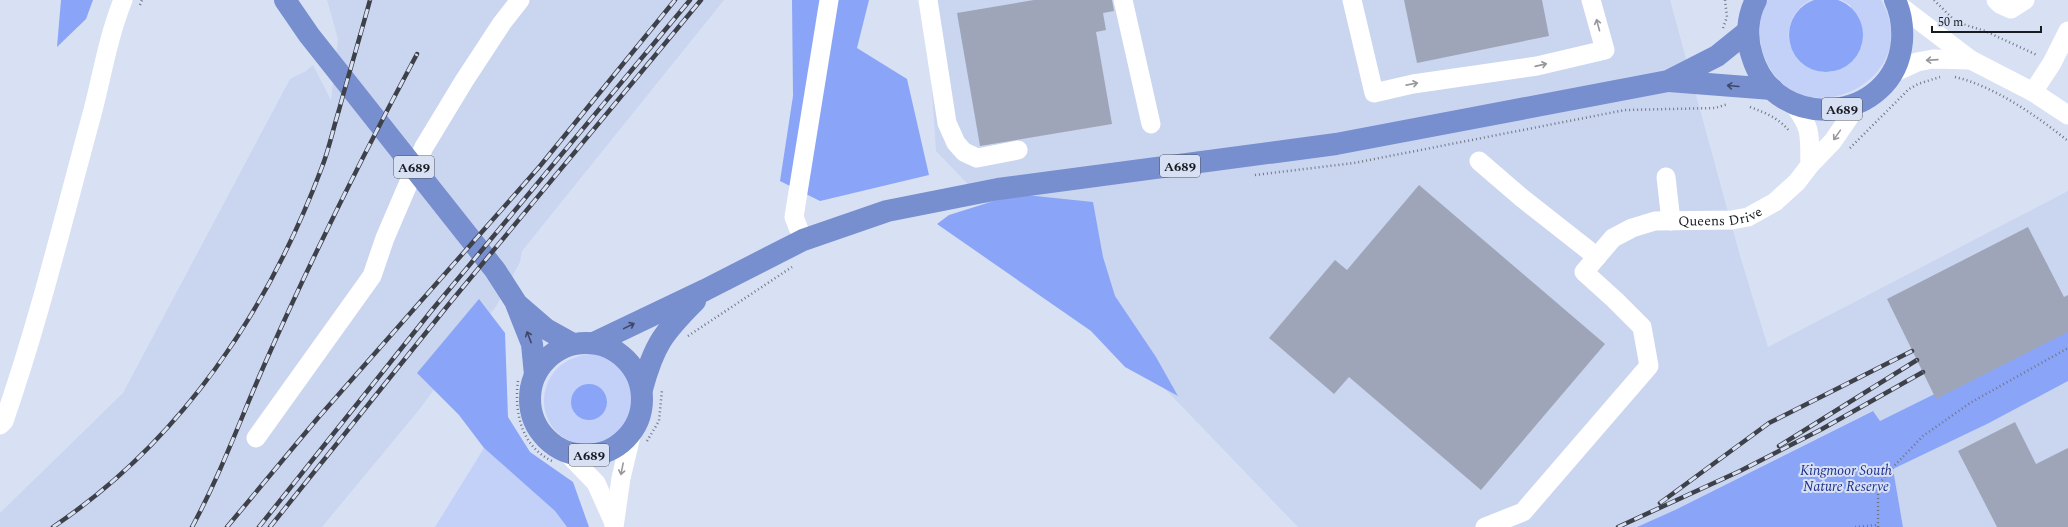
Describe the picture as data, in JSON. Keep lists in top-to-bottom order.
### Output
{
  "streets": {
    "highway": ["A689"],
    "street": ["Queens Drive"]
  },
  "crossings": [
    ["A689", "Queens Drive"]
  ],
  "parks": ["Kingmoor South Nature Reserve"],
  "scale_bar": "50 m"
}
